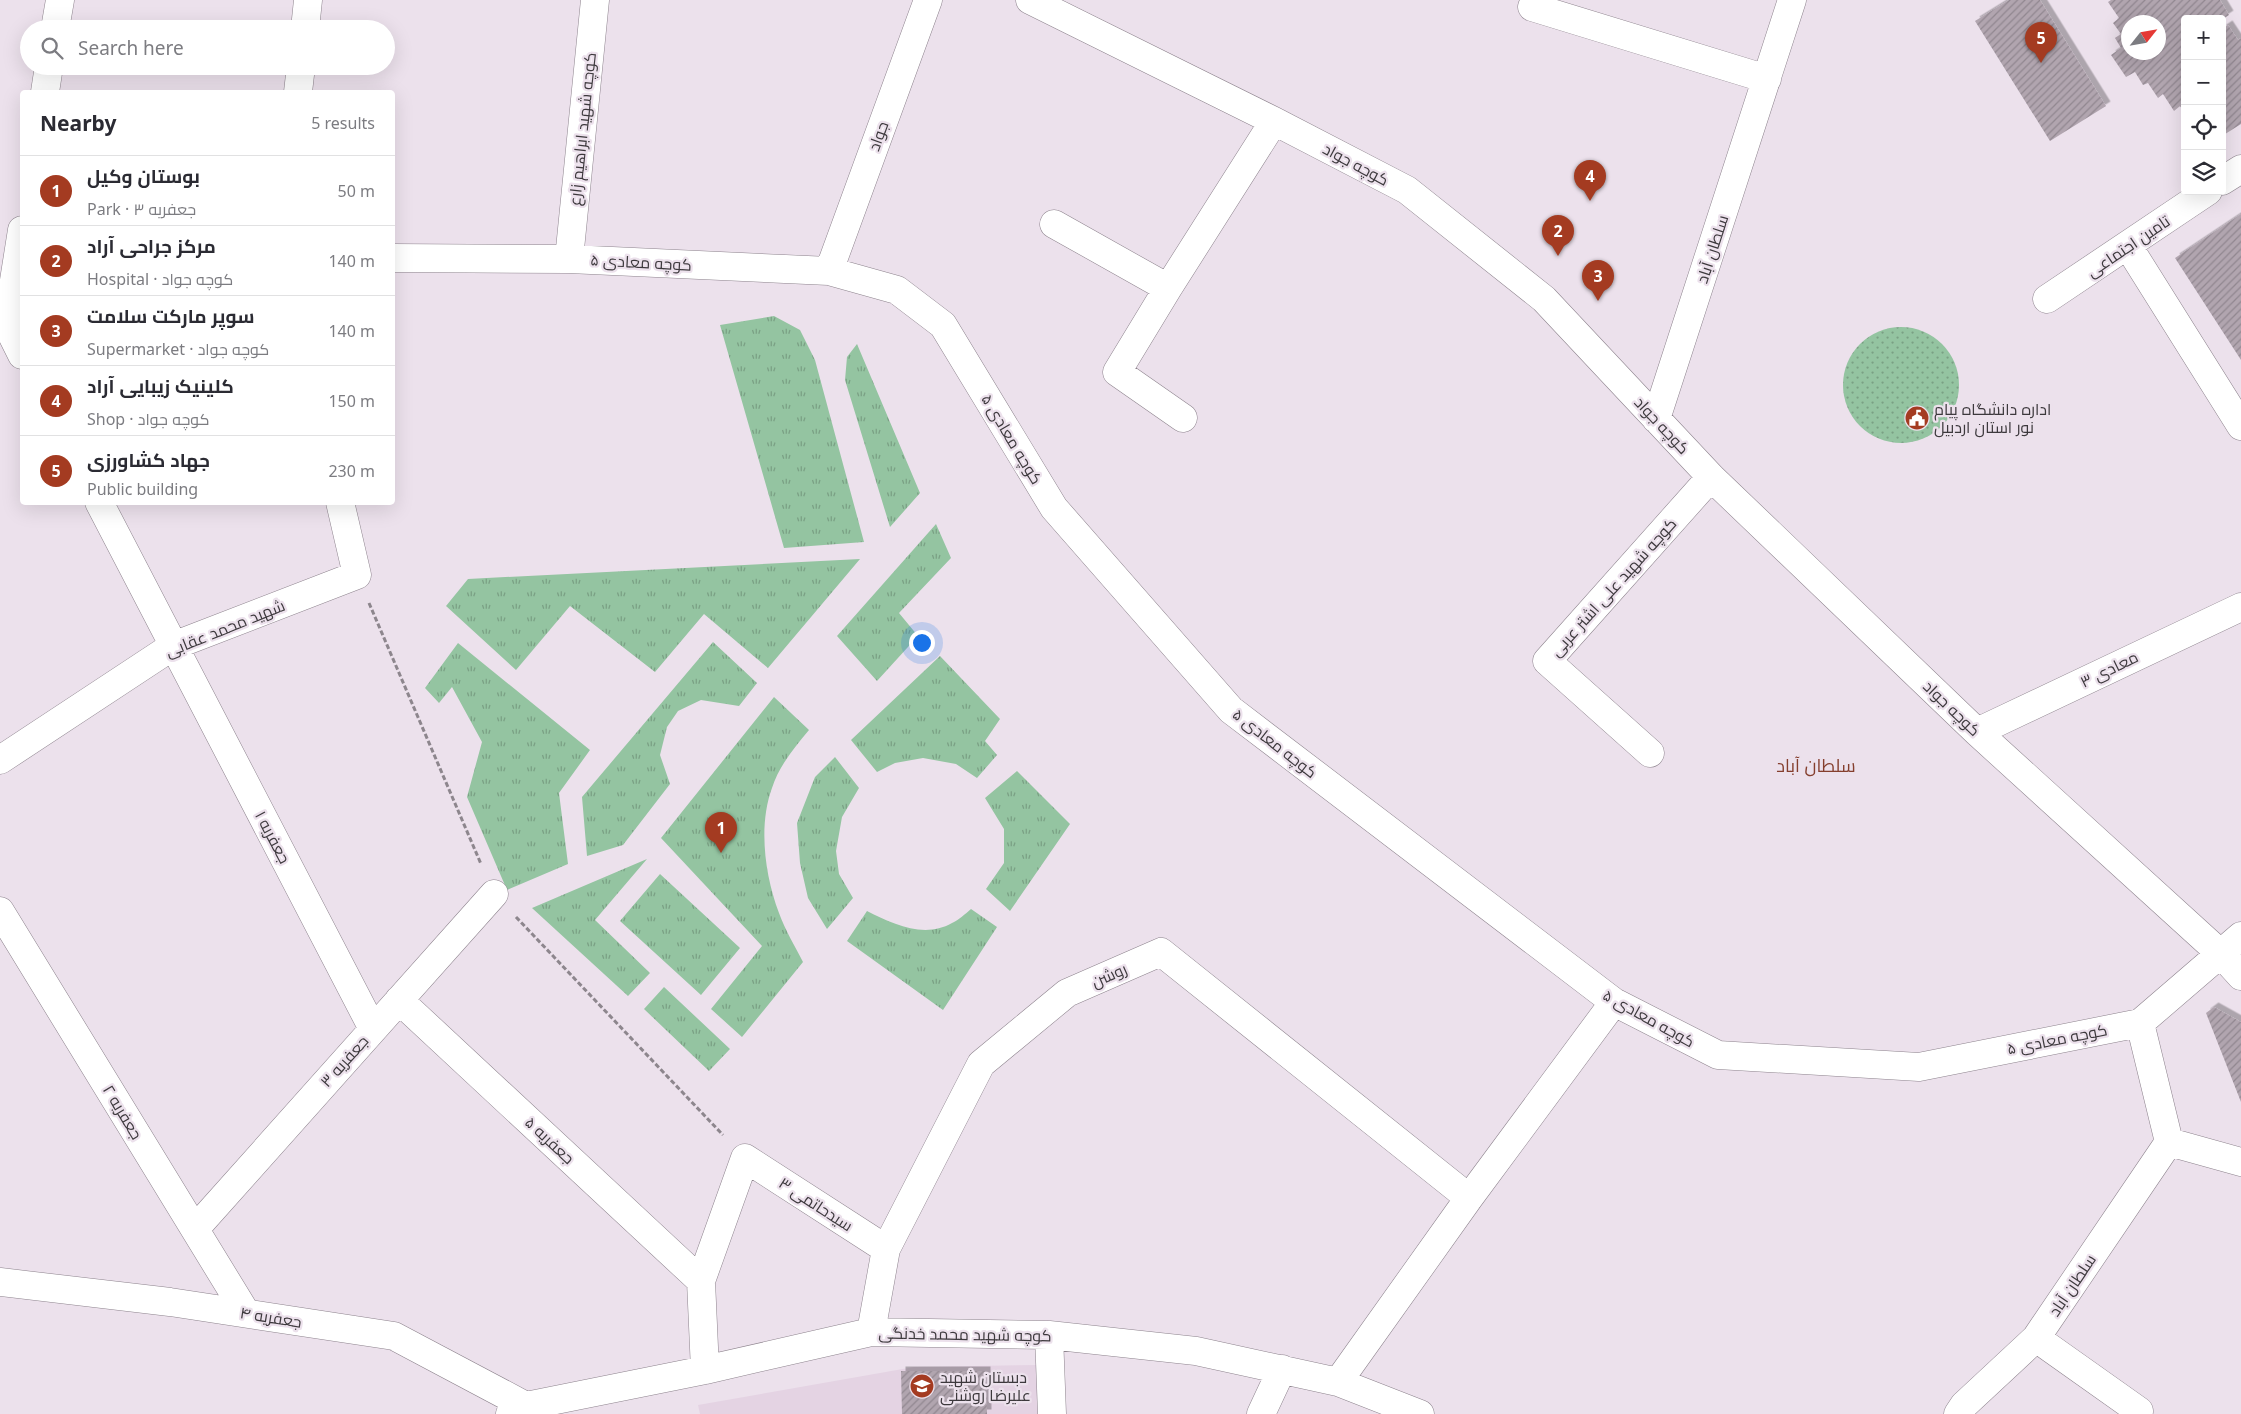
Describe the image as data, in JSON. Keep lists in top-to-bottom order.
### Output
{
  "streets": {
    "street": [
      "کوچه شهید ابراهیم زارع",
      "جواد",
      "کوچه جواد",
      "تامین اجتماعی",
      "سلطان آباد",
      "کوچه معادی ۵",
      "کوچه شهید علی اشتر عربی",
      "شهید محمد عقابی",
      "معادی ۳",
      "جعفریه ۱",
      "روشن",
      "جعفریه ۳",
      "جعفریه ۲",
      "جعفریه ۵",
      "سیدحاتمی ۳",
      "جعفریه ۴",
      "کوچه شهید محمد خدنگی"
    ]
  },
  "crossings": [
    ["کوچه شهید ابراهیم زارع", "کوچه معادی ۵"],
    ["جواد", "کوچه معادی ۵"],
    ["کوچه جواد", "سلطان آباد"],
    ["کوچه جواد", "کوچه معادی ۵"],
    ["کوچه جواد", "کوچه شهید علی اشتر عربی"],
    ["کوچه جواد", "معادی ۳"],
    ["شهید محمد عقابی", "جعفریه ۱"],
    ["جعفریه ۱", "جعفریه ۳"],
    ["روشن", "سیدحاتمی ۳"],
    ["روشن", "کوچه شهید محمد خدنگی"],
    ["جعفریه ۳", "جعفریه ۲"],
    ["جعفریه ۳", "جعفریه ۵"],
    ["جعفریه ۲", "جعفریه ۴"],
    ["جعفریه ۵", "سیدحاتمی ۳"],
    ["جعفریه ۴", "کوچه شهید محمد خدنگی"]
  ],
  "districts": ["سلطان آباد"],
  "places": {
    "public building": ["اداره دانشگاه پیام نور استان اردبیل"],
    "school or university": ["دبستان شهید علیرضا روشنی"]
  },
  "north": "top right",
  "page": {
    "map_buttons": ["+", "−"],
    "search": "Search here",
    "pins": [
      "5",
      "4",
      "2",
      "3",
      "1"
    ],
    "heading": ["Nearby", "5 results"],
    "list": [
      {
        "mark": "1",
        "name": "بوستان وکیل",
        "note": "Park · جعفریه ۳",
        "value": "50 m"
      },
      {
        "mark": "2",
        "name": "مرکز جراحی آراد",
        "note": "Hospital · کوچه جواد",
        "value": "140 m"
      },
      {
        "mark": "3",
        "name": "سوپر مارکت سلامت",
        "note": "Supermarket · کوچه جواد",
        "value": "140 m"
      },
      {
        "mark": "4",
        "name": "کلینیک زیبایی آراد",
        "note": "Shop · کوچه جواد",
        "value": "150 m"
      },
      {
        "mark": "5",
        "name": "جهاد کشاورزی",
        "note": "Public building",
        "value": "230 m"
      }
    ]
  }
}
